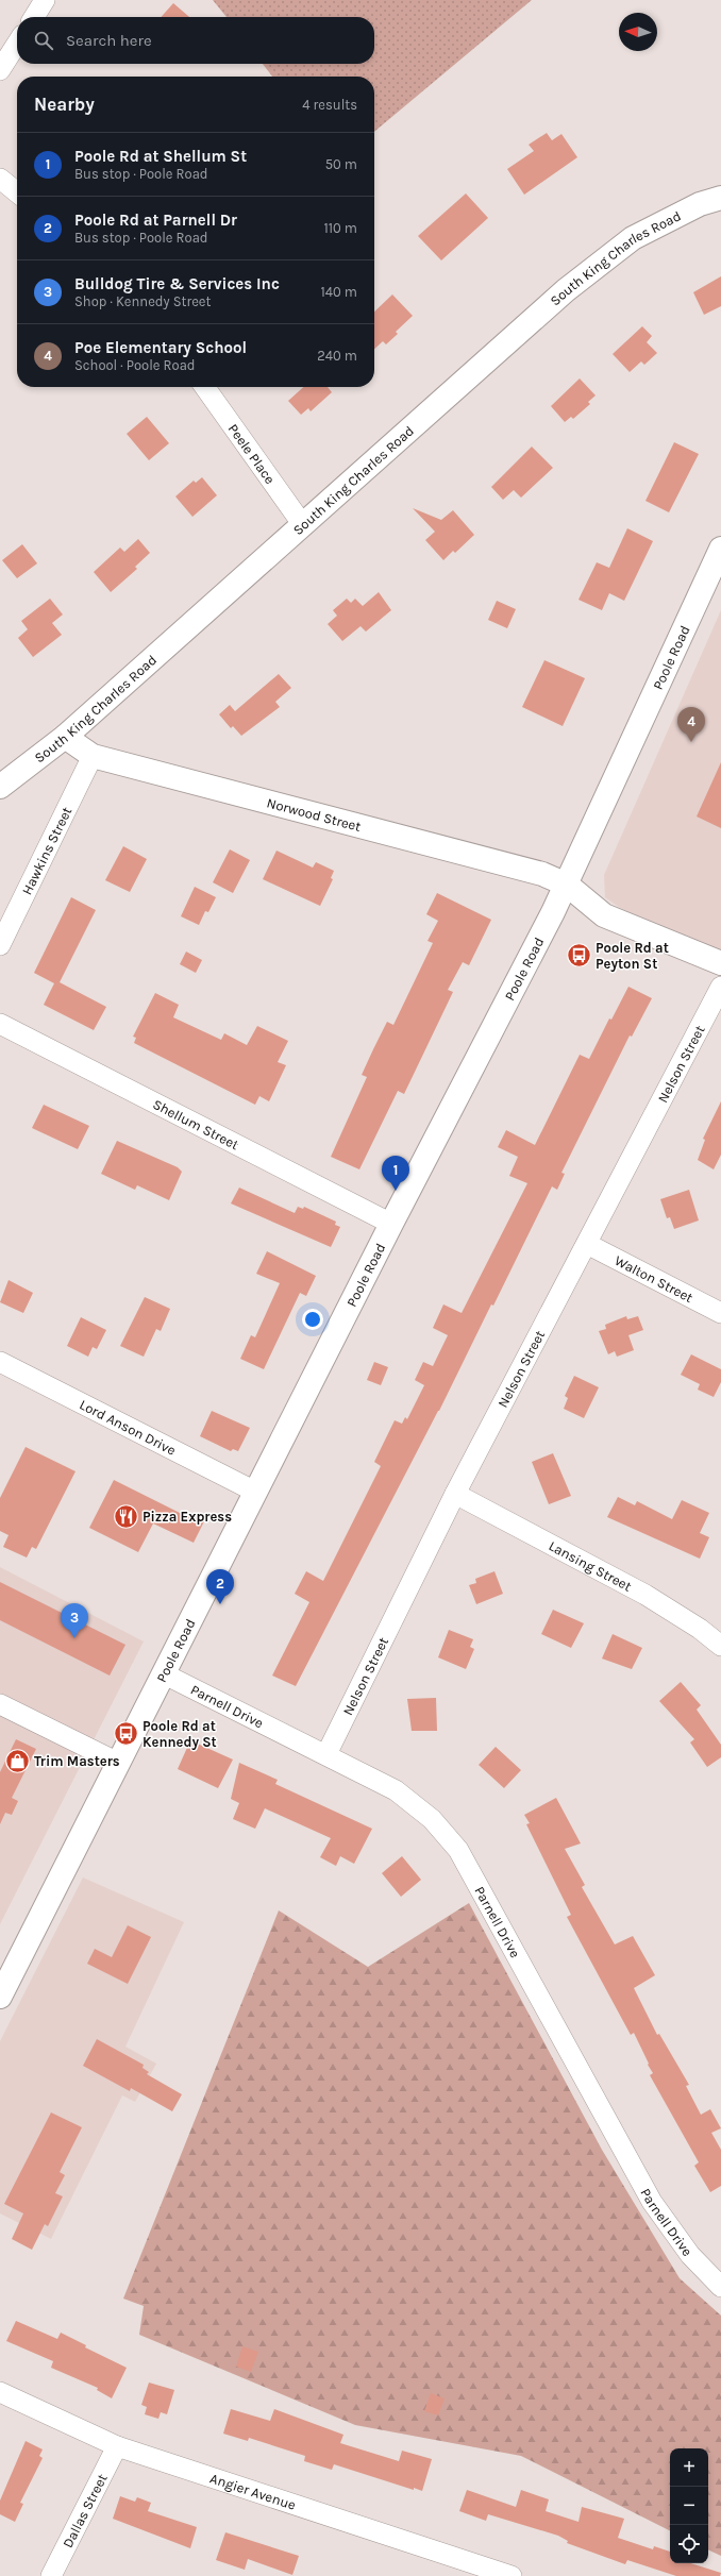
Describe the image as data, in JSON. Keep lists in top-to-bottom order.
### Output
{
  "streets": {
    "street": [
      "South King Charles Road",
      "Peele Place",
      "Poole Road",
      "Norwood Street",
      "Hawkins Street",
      "Nelson Street",
      "Shellum Street",
      "Walton Street",
      "Lord Anson Drive",
      "Lansing Street",
      "Parnell Drive",
      "Angier Avenue",
      "Dallas Street"
    ]
  },
  "crossings": [
    ["South King Charles Road", "Peele Place"],
    ["South King Charles Road", "Norwood Street"],
    ["Poole Road", "Norwood Street"],
    ["Poole Road", "Shellum Street"],
    ["Poole Road", "Lord Anson Drive"],
    ["Poole Road", "Parnell Drive"],
    ["Norwood Street", "Hawkins Street"],
    ["Nelson Street", "Walton Street"],
    ["Nelson Street", "Lansing Street"],
    ["Nelson Street", "Parnell Drive"],
    ["Angier Avenue", "Dallas Street"]
  ],
  "places": {
    "bus stop": ["Poole Rd at Peyton St", "Poole Rd at Kennedy St"],
    "restaurant": ["Pizza Express"],
    "shop": ["Trim Masters"]
  },
  "north": "left",
  "page": {
    "search": "Search here",
    "heading": ["Nearby", "4 results"],
    "list": [
      {
        "mark": "1",
        "name": "Poole Rd at Shellum St",
        "note": "Bus stop · Poole Road",
        "value": "50 m"
      },
      {
        "mark": "2",
        "name": "Poole Rd at Parnell Dr",
        "note": "Bus stop · Poole Road",
        "value": "110 m"
      },
      {
        "mark": "3",
        "name": "Bulldog Tire & Services Inc",
        "note": "Shop · Kennedy Street",
        "value": "140 m"
      },
      {
        "mark": "4",
        "name": "Poe Elementary School",
        "note": "School · Poole Road",
        "value": "240 m"
      }
    ],
    "pins": [
      "4",
      "1",
      "2",
      "3"
    ],
    "map_buttons": ["+", "−"]
  }
}
